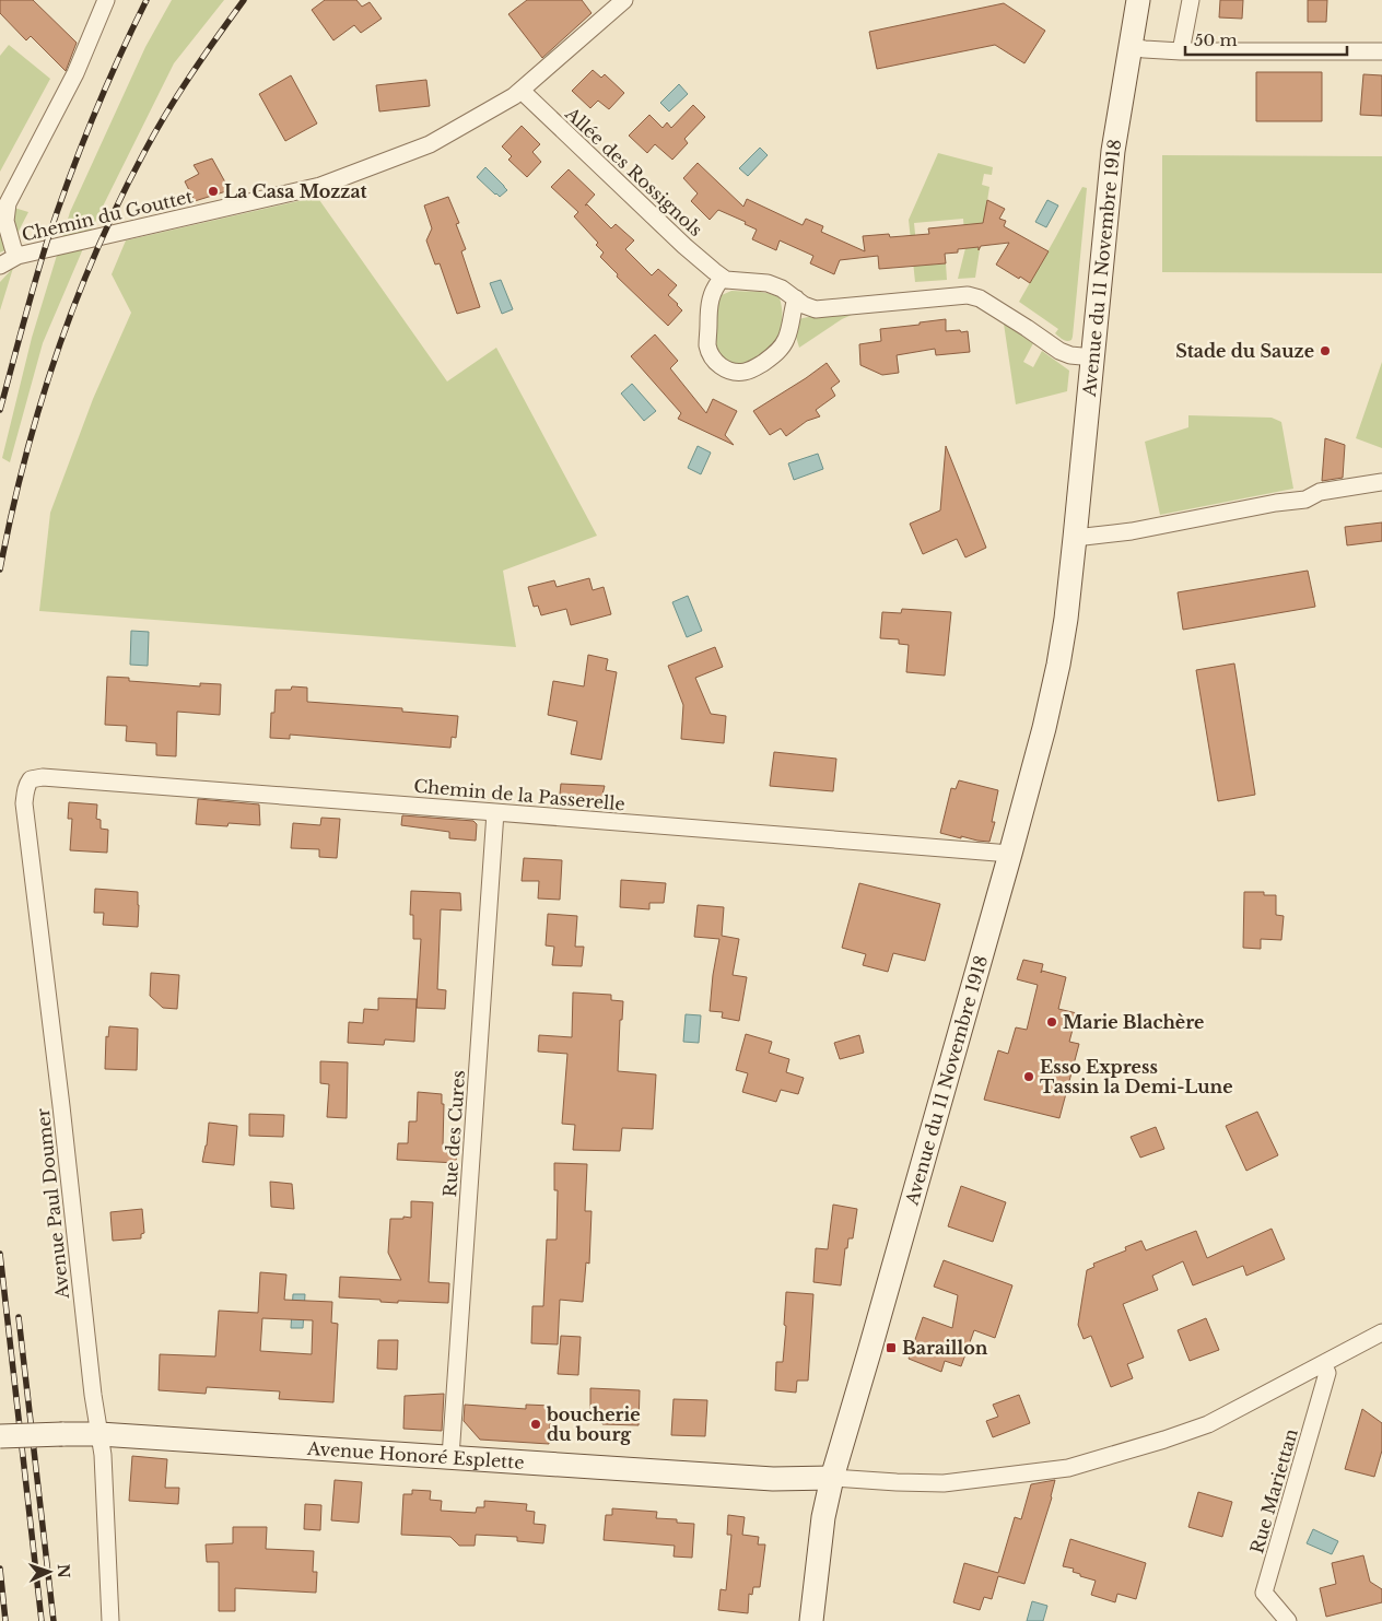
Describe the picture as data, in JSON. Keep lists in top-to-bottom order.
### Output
{
  "streets": {
    "main road": ["Avenue du 11 Novembre 1918", "Avenue Honoré Esplette"],
    "street": [
      "Allée des Rossignols",
      "Chemin du Gouttet",
      "Chemin de la Passerelle",
      "Rue des Cures",
      "Avenue Paul Doumer",
      "Rue Mariettan"
    ]
  },
  "crossings": [
    ["Allée des Rossignols", "Chemin du Gouttet"],
    ["Avenue du 11 Novembre 1918", "Chemin de la Passerelle"],
    ["Avenue du 11 Novembre 1918", "Avenue Honoré Esplette"],
    ["Chemin de la Passerelle", "Rue des Cures"],
    ["Chemin de la Passerelle", "Avenue Paul Doumer"],
    ["Rue des Cures", "Avenue Honoré Esplette"],
    ["Avenue Paul Doumer", "Avenue Honoré Esplette"]
  ],
  "places": {
    "other": [
      "La Casa Mozzat",
      "Stade du Sauze",
      "Marie Blachère",
      "Esso Express Tassin la Demi-Lune",
      "boucherie du bourg"
    ],
    "transit": ["Baraillon"]
  },
  "scale_bar": "50 m",
  "north": "right"
}
